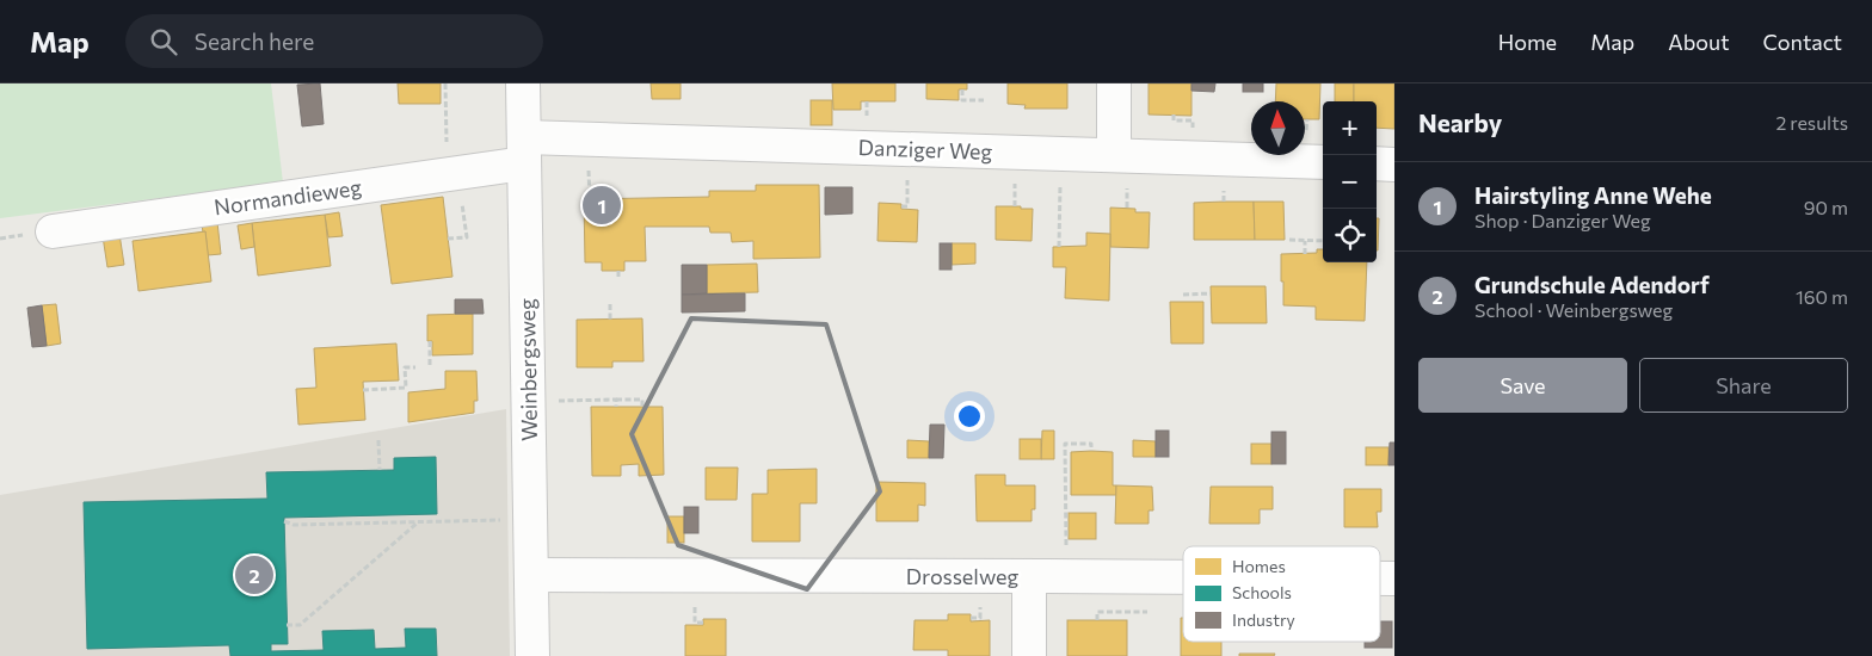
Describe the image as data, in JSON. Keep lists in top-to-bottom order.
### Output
{
  "streets": {
    "street": [
      "Danziger Weg",
      "Normandieweg",
      "Weinbergsweg",
      "Drosselweg"
    ]
  },
  "crossings": [
    ["Danziger Weg", "Normandieweg"],
    ["Danziger Weg", "Weinbergsweg"],
    ["Normandieweg", "Weinbergsweg"],
    ["Weinbergsweg", "Drosselweg"]
  ],
  "legend": ["Homes", "Schools", "Industry"],
  "north": "top",
  "page": {
    "header": "Map",
    "search": "Search here",
    "nav": [
      "Home",
      "Map",
      "About",
      "Contact"
    ],
    "heading": ["Nearby", "2 results"],
    "map_buttons": ["+", "−"],
    "list": [
      {
        "mark": "1",
        "name": "Hairstyling Anne Wehe",
        "note": "Shop · Danziger Weg",
        "value": "90 m"
      },
      {
        "mark": "2",
        "name": "Grundschule Adendorf",
        "note": "School · Weinbergsweg",
        "value": "160 m"
      }
    ],
    "pins": ["1", "2"],
    "buttons": ["Save", "Share"]
  }
}
